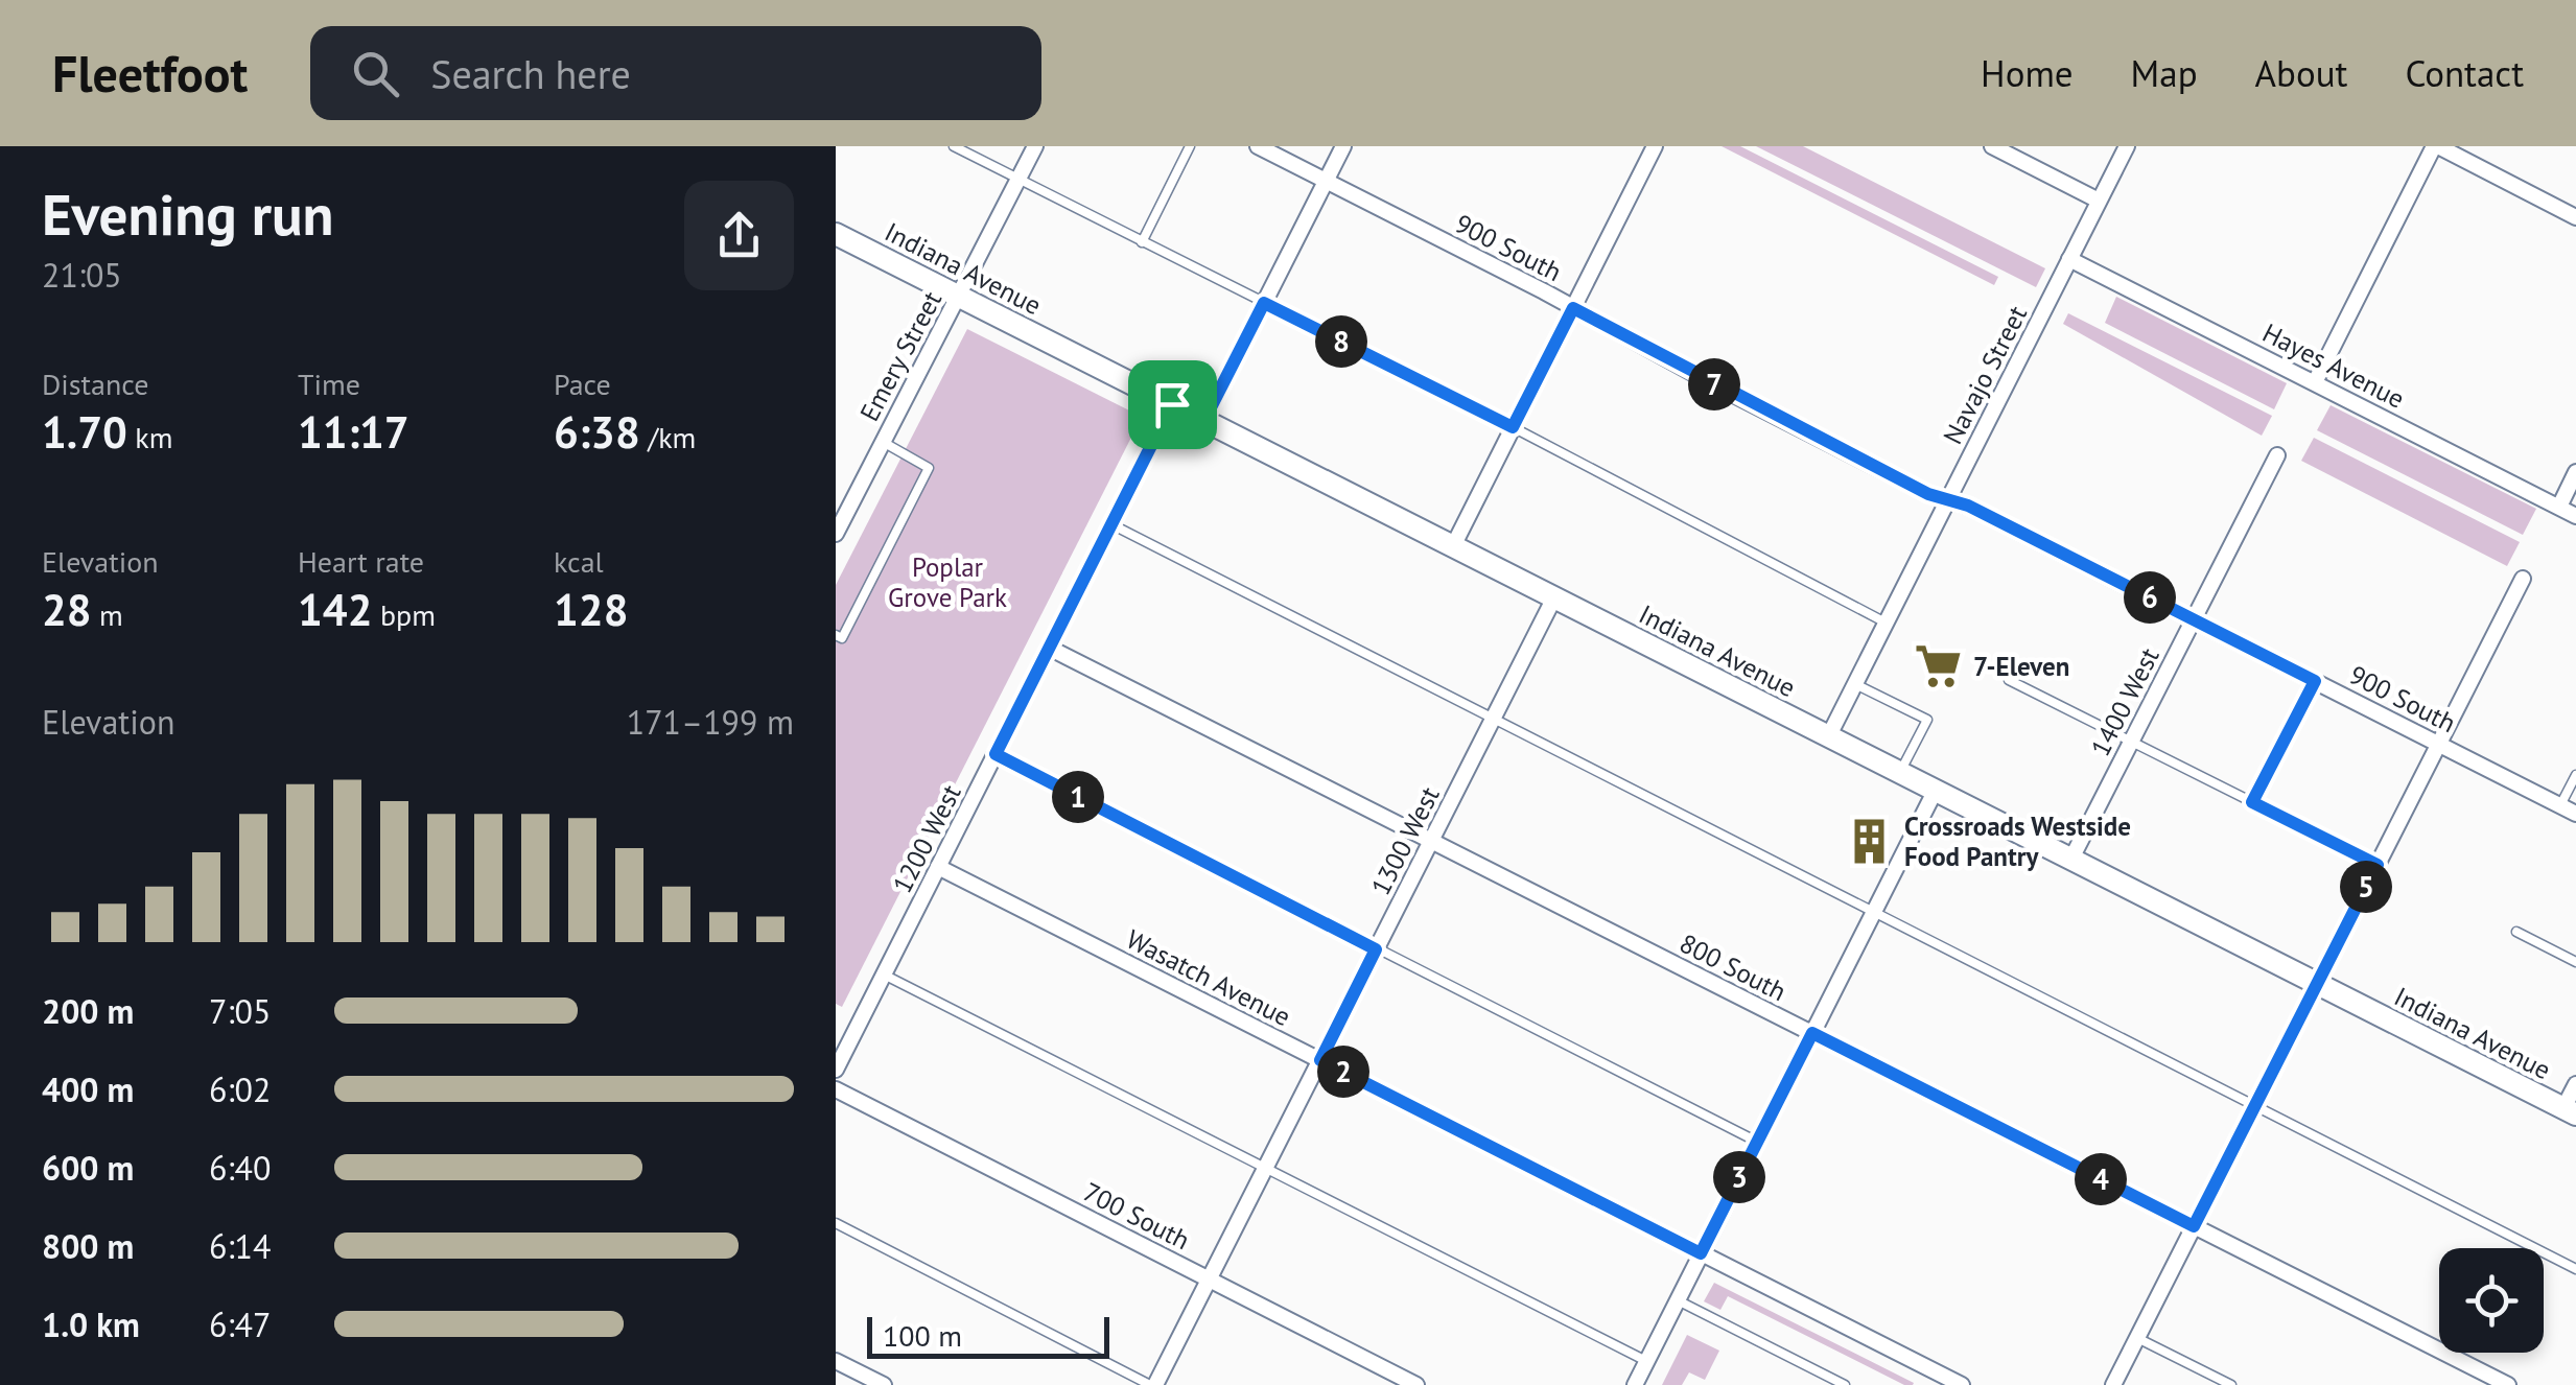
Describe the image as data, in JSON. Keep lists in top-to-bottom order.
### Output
{
  "streets": {
    "street": [
      "900 South",
      "Indiana Avenue",
      "Emery Street",
      "Hayes Avenue",
      "Navajo Street",
      "1400 West",
      "1200 West",
      "1300 West",
      "800 South",
      "Wasatch Avenue",
      "700 South"
    ]
  },
  "crossings": [
    ["900 South", "Navajo Street"],
    ["900 South", "1400 West"],
    ["Indiana Avenue", "Emery Street"],
    ["Indiana Avenue", "Navajo Street"],
    ["Indiana Avenue", "1400 West"],
    ["Indiana Avenue", "1200 West"],
    ["Indiana Avenue", "1300 West"],
    ["Hayes Avenue", "Navajo Street"],
    ["1200 West", "800 South"],
    ["1200 West", "Wasatch Avenue"],
    ["1300 West", "800 South"],
    ["1300 West", "Wasatch Avenue"],
    ["1300 West", "700 South"]
  ],
  "parks": ["Poplar Grove Park"],
  "places": {
    "supermarket": ["7-Eleven"],
    "building": ["Crossroads Westside Food Pantry"]
  },
  "scale_bar": "100 m",
  "page": {
    "header": "Fleetfoot",
    "search": "Search here",
    "nav": [
      "Home",
      "Map",
      "About",
      "Contact"
    ],
    "heading": ["Evening run", "21:05"],
    "pins": [
      "8",
      "7",
      "6",
      "1",
      "5",
      "2",
      "3",
      "4"
    ],
    "stats": [
      ["Distance", "1.70 km"],
      ["Time", "11:17"],
      ["Pace", "6:38 /km"],
      ["Elevation", "28 m"],
      ["Heart rate", "142 bpm"],
      ["kcal", "128"]
    ],
    "chart": ["Elevation", "171–199 m"],
    "list": [
      {
        "name": "200 m",
        "note": "7:05"
      },
      {
        "name": "400 m",
        "note": "6:02"
      },
      {
        "name": "600 m",
        "note": "6:40"
      },
      {
        "name": "800 m",
        "note": "6:14"
      },
      {
        "name": "1.0 km",
        "note": "6:47"
      }
    ],
    "scale": "100 m"
  }
}
